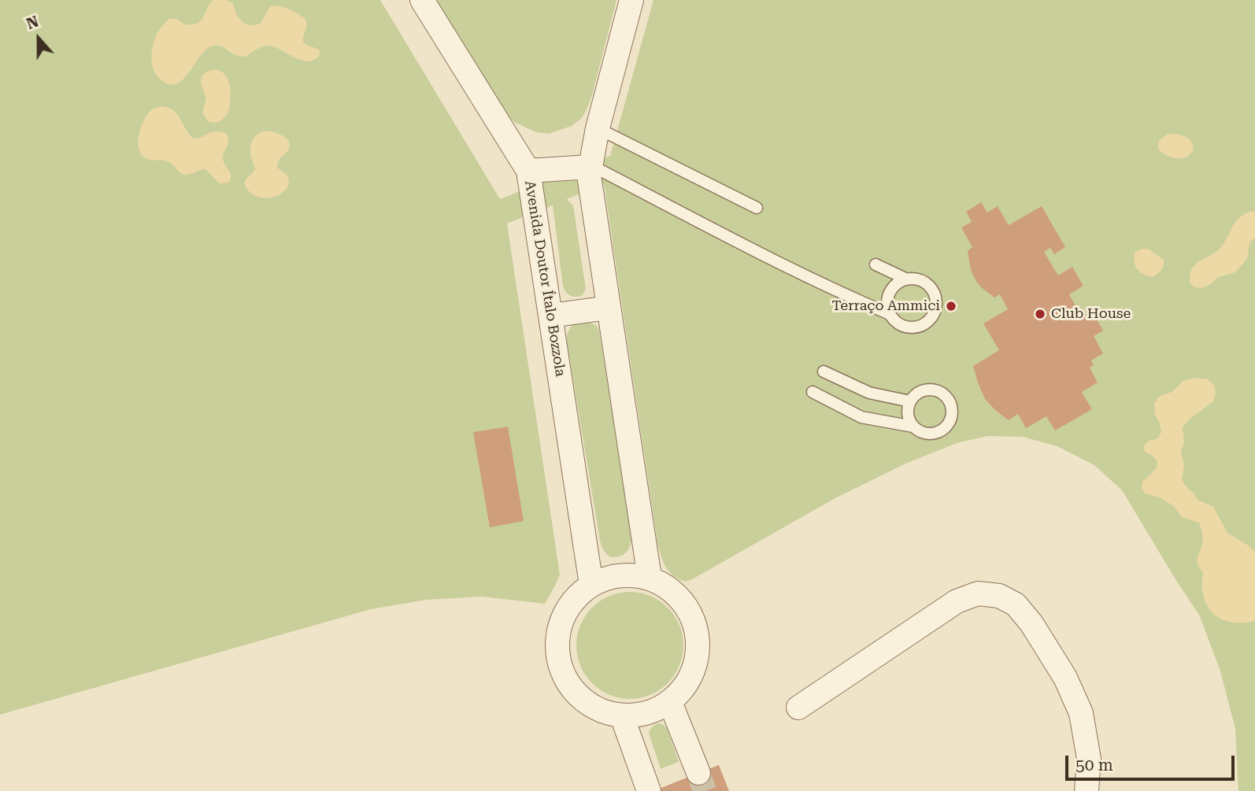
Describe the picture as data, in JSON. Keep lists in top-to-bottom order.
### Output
{
  "streets": {
    "street": ["Avenida Doutor Ítalo Bozzola"]
  },
  "places": ["Terraço Ammici", "Club House"],
  "scale_bar": "50 m",
  "north": "top"
}
